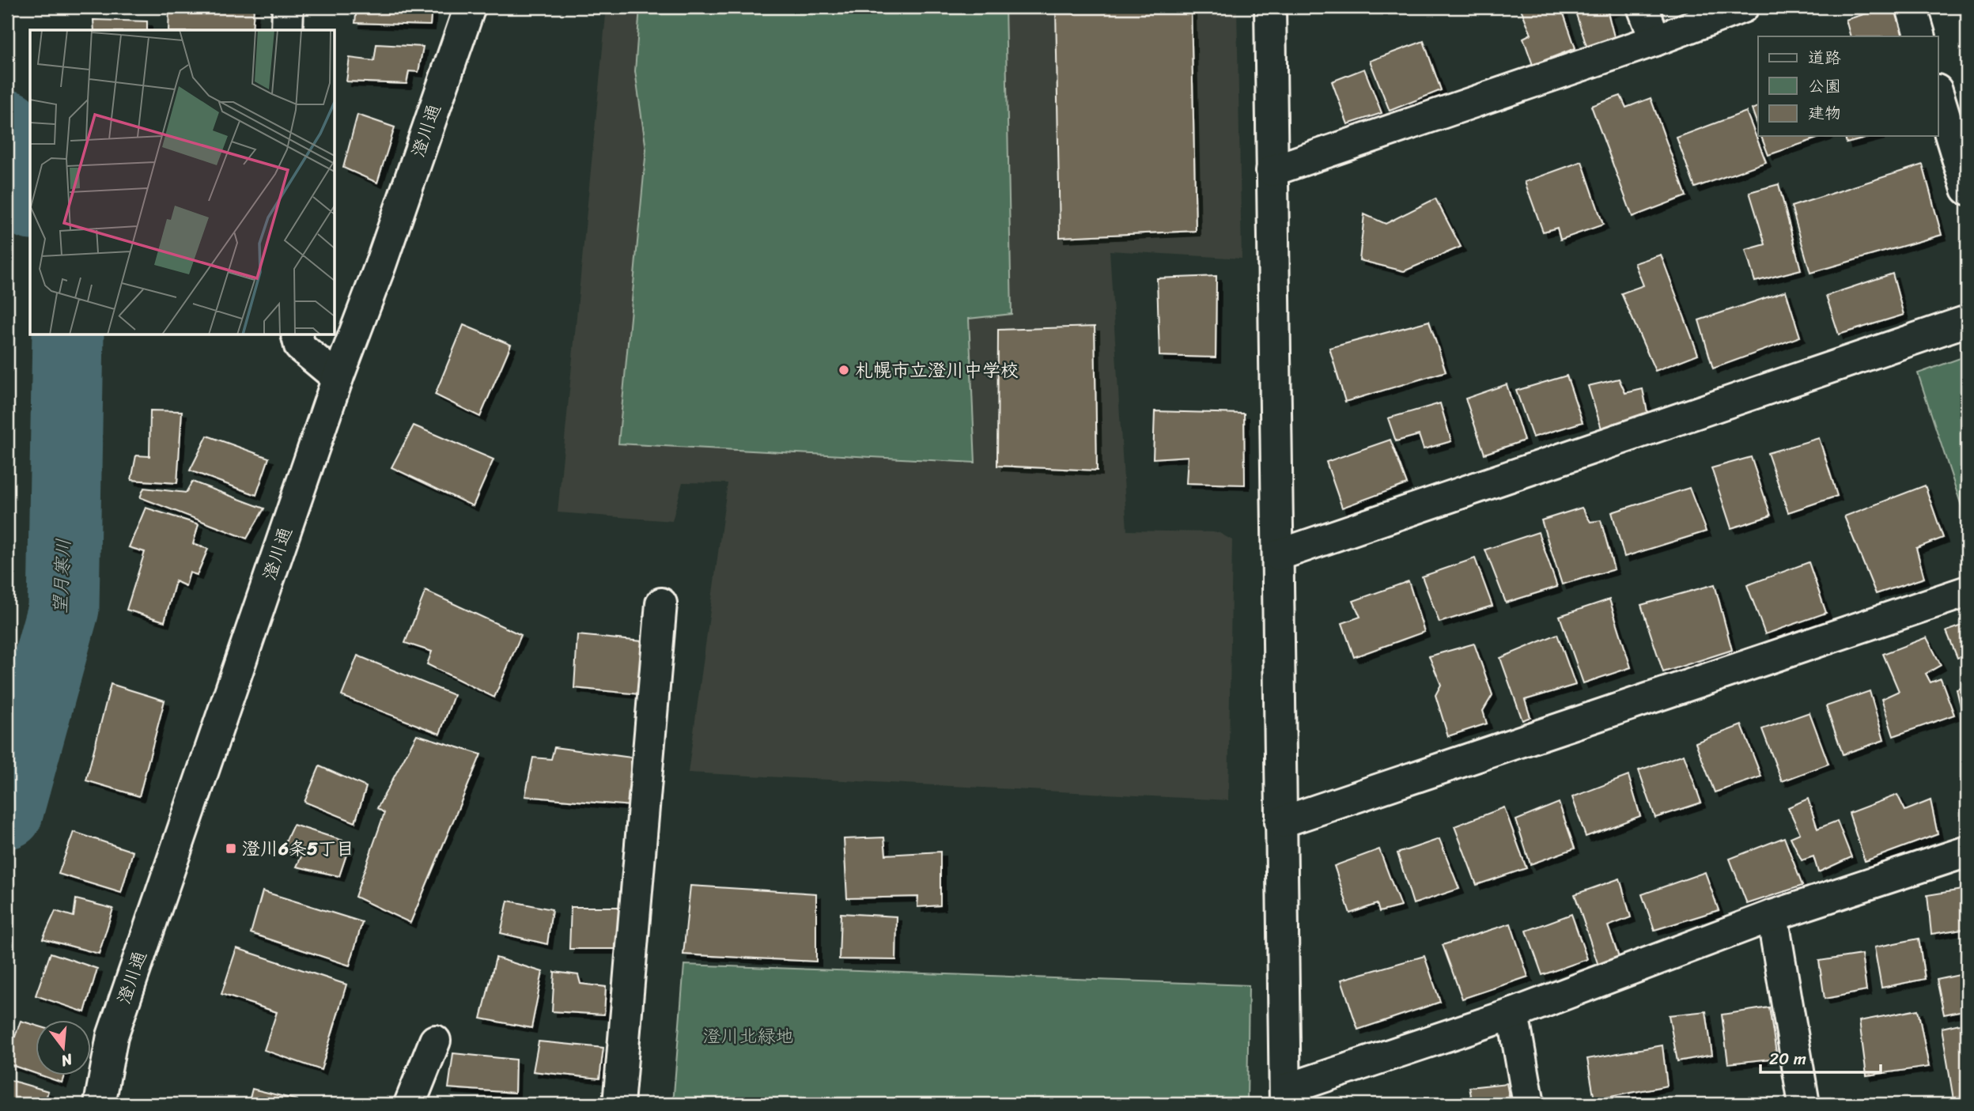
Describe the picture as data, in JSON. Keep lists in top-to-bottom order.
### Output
{
  "streets": {
    "street": ["澄川通"]
  },
  "water": ["望月寒川"],
  "parks": ["澄川北緑地"],
  "places": {
    "other": ["札幌市立澄川中学校"],
    "transit": ["澄川6条5丁目"]
  },
  "legend": ["道路", "公園", "建物"],
  "scale_bar": "20 m",
  "north": "bottom"
}
